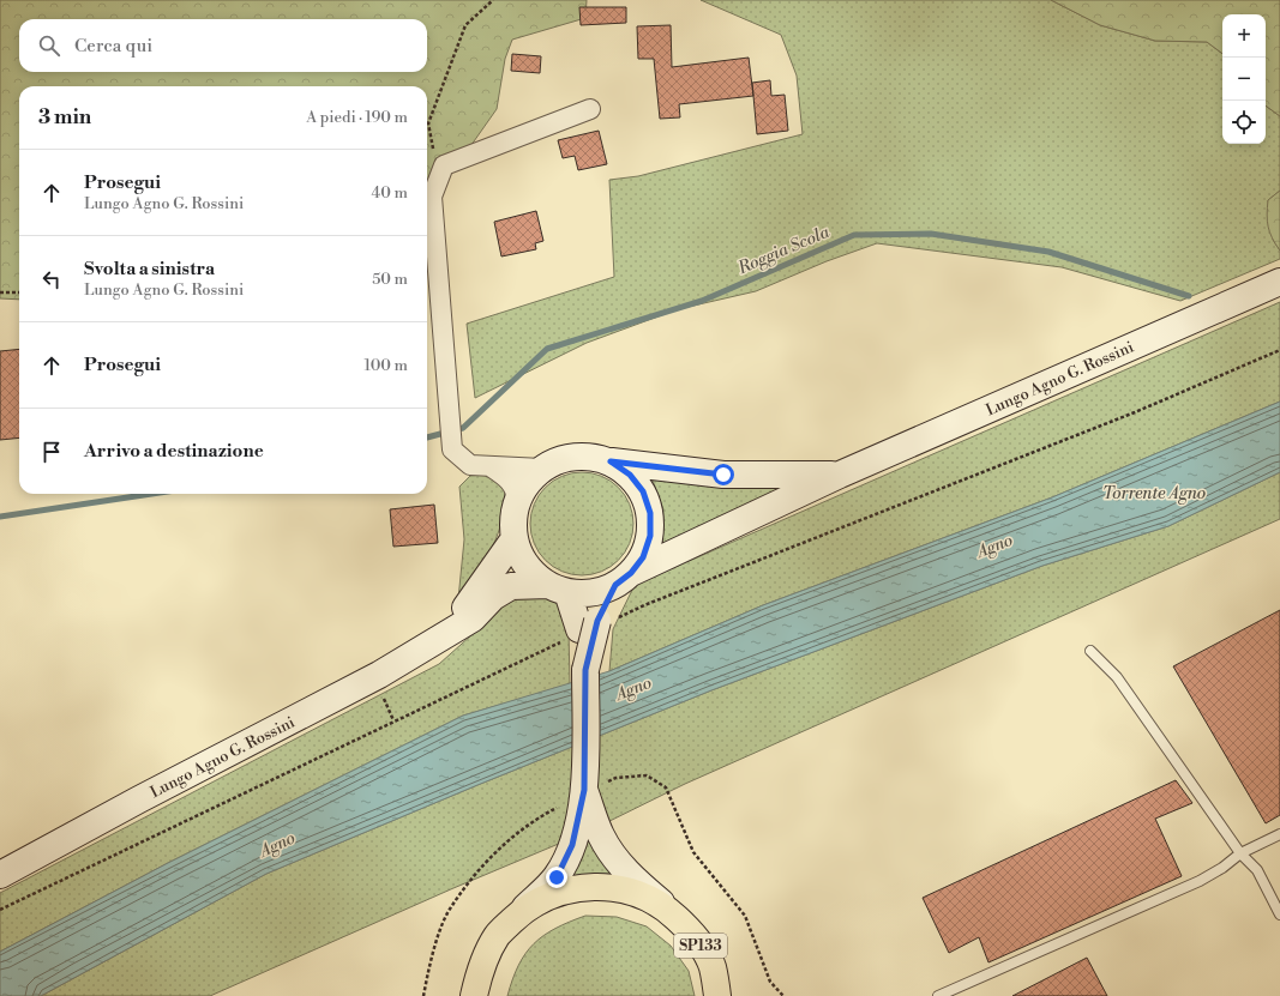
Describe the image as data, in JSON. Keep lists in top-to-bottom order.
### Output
{
  "streets": {
    "main road": ["Lungo Agno G. Rossini", "SP133"]
  },
  "water": ["Roggia Scola", "Torrente Agno", "Agno"],
  "page": {
    "map_buttons": ["+", "−"],
    "search": "Cerca qui",
    "heading": ["3 min", "A piedi · 190 m"],
    "list": [
      ["Prosegui", "Lungo Agno G. Rossini", "40 m"],
      ["Svolta a sinistra", "Lungo Agno G. Rossini", "50 m"],
      ["Prosegui", "100 m"],
      "Arrivo a destinazione"
    ]
  }
}
